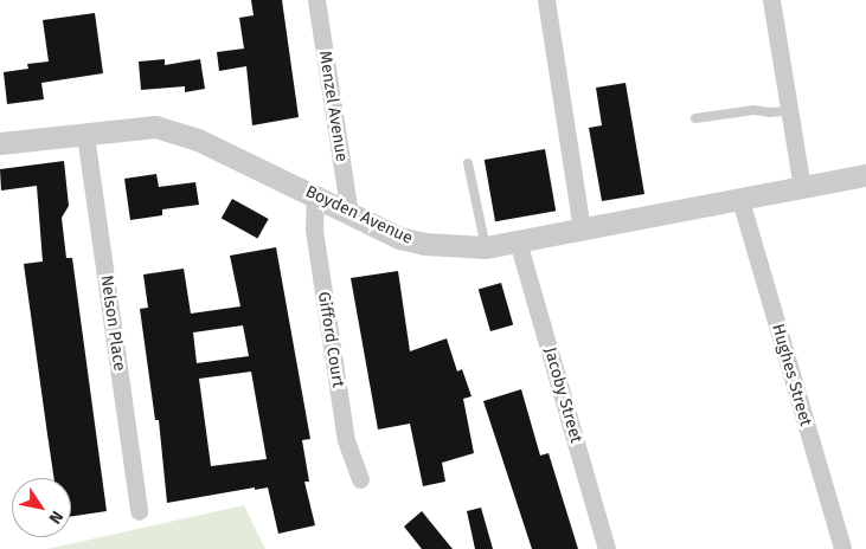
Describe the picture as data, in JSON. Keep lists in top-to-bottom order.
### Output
{
  "streets": {
    "street": [
      "Menzel Avenue",
      "Boyden Avenue",
      "Nelson Place",
      "Gifford Court",
      "Hughes Street",
      "Jacoby Street"
    ]
  },
  "crossings": [
    ["Menzel Avenue", "Boyden Avenue"],
    ["Boyden Avenue", "Nelson Place"],
    ["Boyden Avenue", "Gifford Court"],
    ["Boyden Avenue", "Hughes Street"],
    ["Boyden Avenue", "Jacoby Street"]
  ],
  "north": "bottom right"
}
